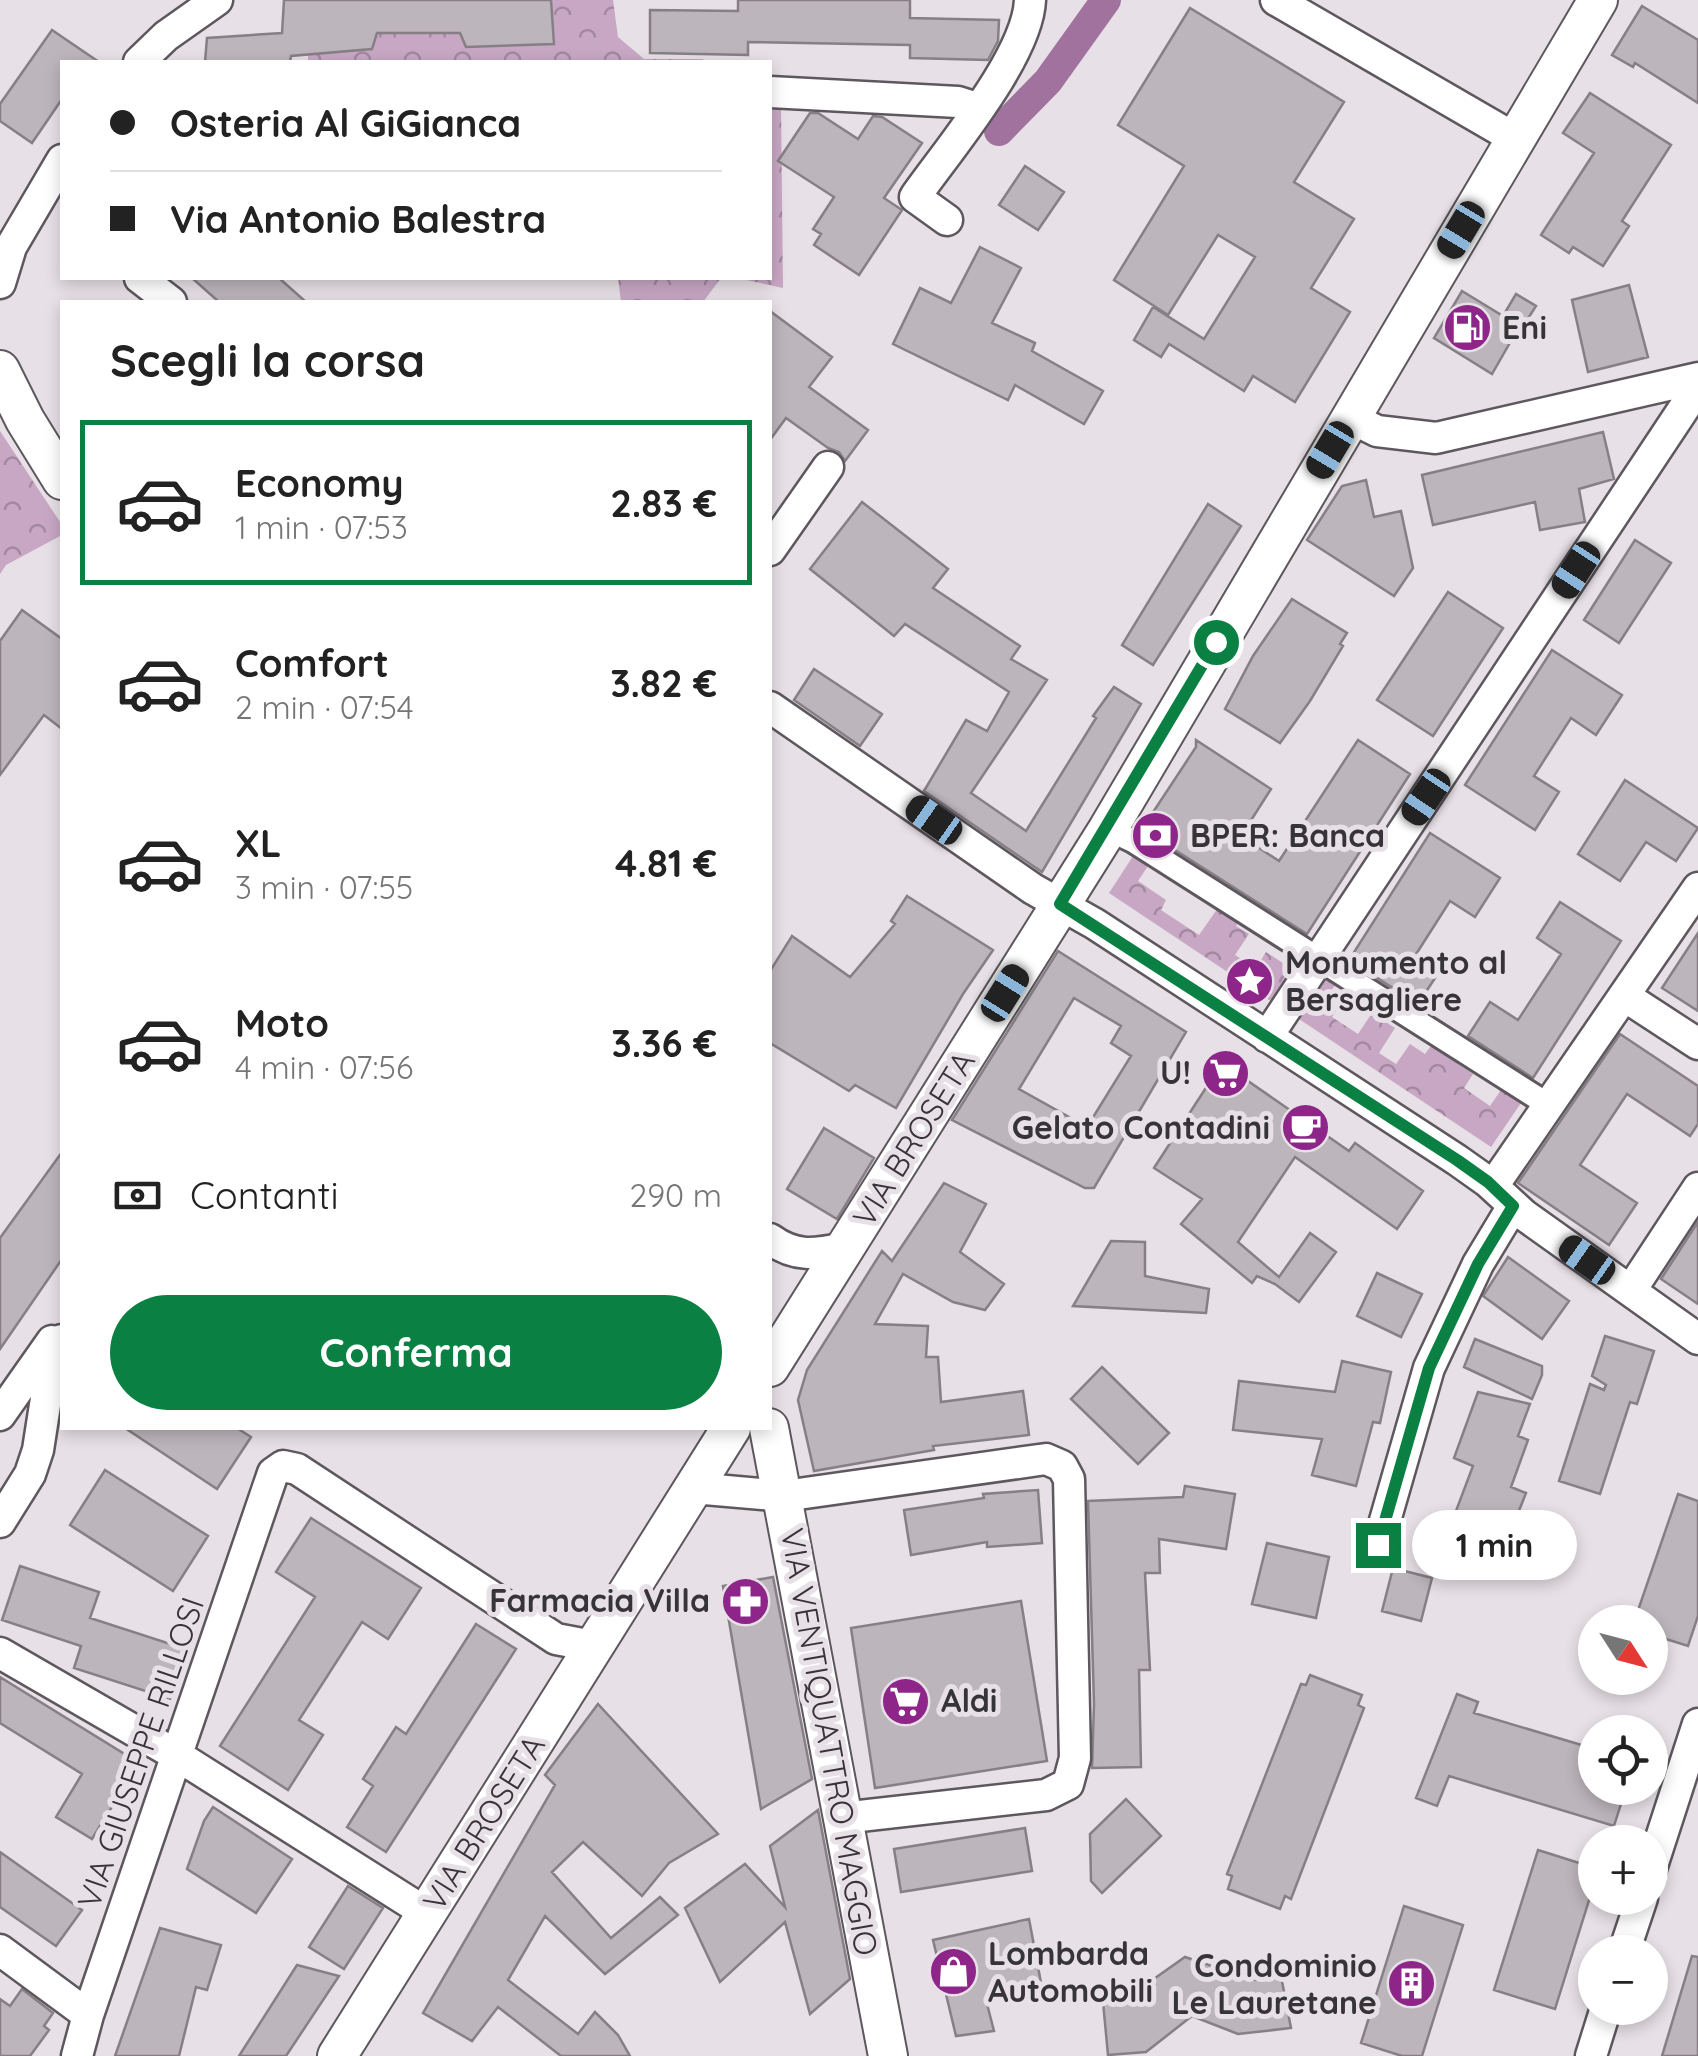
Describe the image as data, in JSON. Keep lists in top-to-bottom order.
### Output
{
  "streets": {
    "street": ["VIA BROSETA", "VIA VENTIQUATTRO MAGGIO", "VIA GIUSEPPE RILLOSI"]
  },
  "crossings": [
    ["VIA BROSETA", "VIA GIUSEPPE RILLOSI"]
  ],
  "places": {
    "fuel station": ["Eni"],
    "bank": ["BPER: Banca"],
    "place": ["Monumento al Bersagliere"],
    "supermarket": ["U!", "Aldi"],
    "cafe": ["Gelato Contadini"],
    "pharmacy": ["Farmacia Villa"],
    "shop": ["Lombarda Automobili"],
    "building": ["Condominio Le Lauretane"]
  },
  "north": "bottom right",
  "page": {
    "banner": ["Osteria Al GiGianca", "Via Antonio Balestra"],
    "heading": "Scegli la corsa",
    "list": [
      {
        "name": "Economy",
        "note": "1 min · 07:53",
        "value": "2.83 €"
      },
      {
        "name": "Comfort",
        "note": "2 min · 07:54",
        "value": "3.82 €"
      },
      {
        "name": "XL",
        "note": "3 min · 07:55",
        "value": "4.81 €"
      },
      {
        "name": "Moto",
        "note": "4 min · 07:56",
        "value": "3.36 €"
      }
    ],
    "pay": ["Contanti", "290 m"],
    "buttons": "Conferma",
    "bubble": "1 min",
    "map_buttons": ["+", "−"]
  }
}
